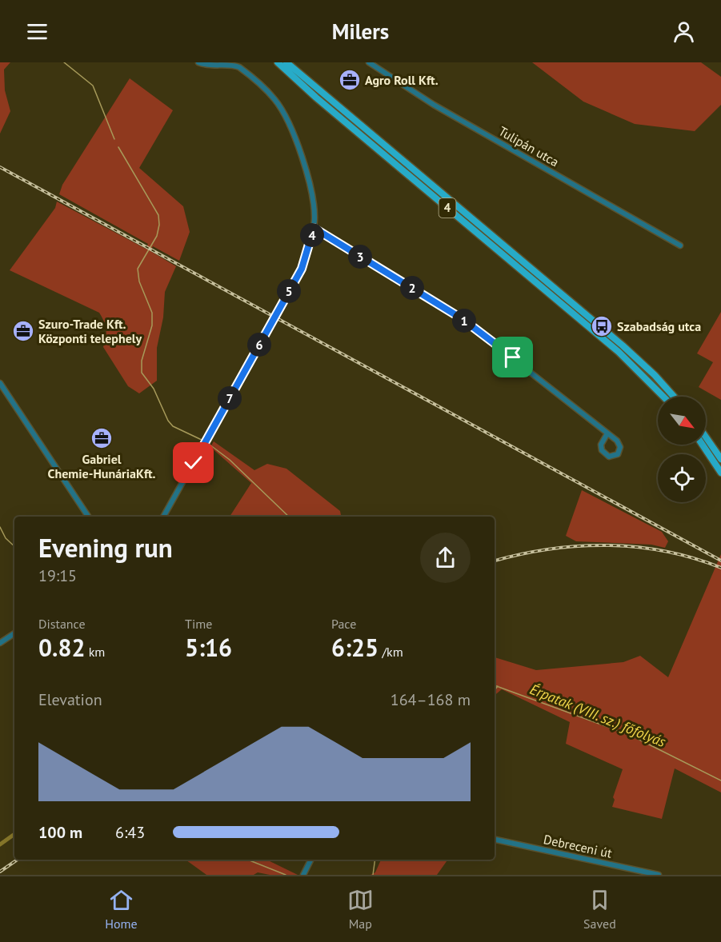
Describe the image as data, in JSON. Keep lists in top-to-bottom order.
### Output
{
  "streets": {
    "main road": ["4"],
    "street": ["Tulipán utca", "Debreceni út"]
  },
  "water": ["Érpatak (VIII. sz.) főfolyás"],
  "places": {
    "office": ["Agro Roll Kft.", "Szuro-Trade Kft. Központi telephely", "Gabriel Chemie-HunáriaKft."],
    "bus stop": ["Szabadság utca"]
  },
  "north": "bottom right",
  "page": {
    "header": "Milers",
    "pins": [
      "4",
      "3",
      "2",
      "5",
      "1",
      "6",
      "7"
    ],
    "heading": ["Evening run", "19:15"],
    "stats": [
      ["Distance", "0.82 km"],
      ["Time", "5:16"],
      ["Pace", "6:25 /km"]
    ],
    "chart": ["Elevation", "164–168 m"],
    "list": [
      {
        "name": "100 m",
        "note": "6:43"
      }
    ],
    "tabs": ["Home", "Map", "Saved"]
  }
}
